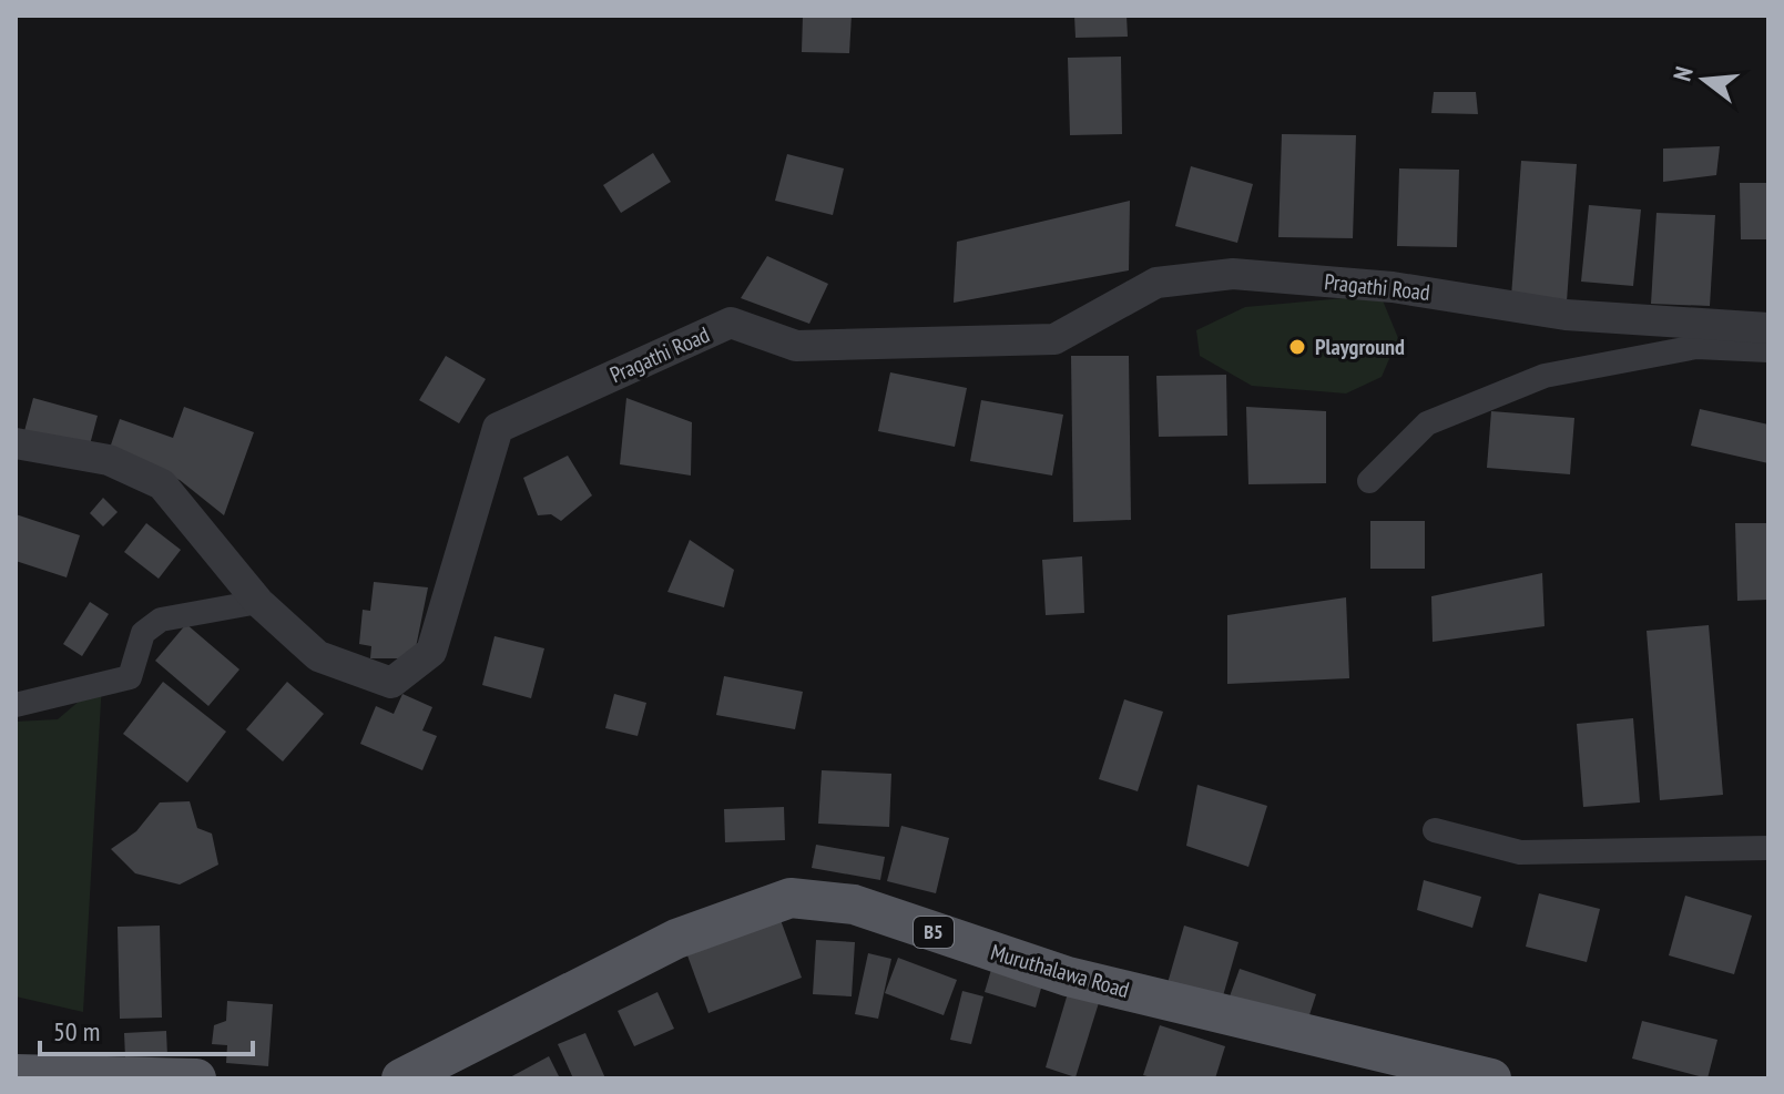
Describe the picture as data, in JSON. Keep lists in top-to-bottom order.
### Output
{
  "streets": {
    "main road": ["B5", "Muruthalawa Road"],
    "street": ["Pragathi Road"]
  },
  "places": ["Playground"],
  "scale_bar": "50 m",
  "north": "left"
}
